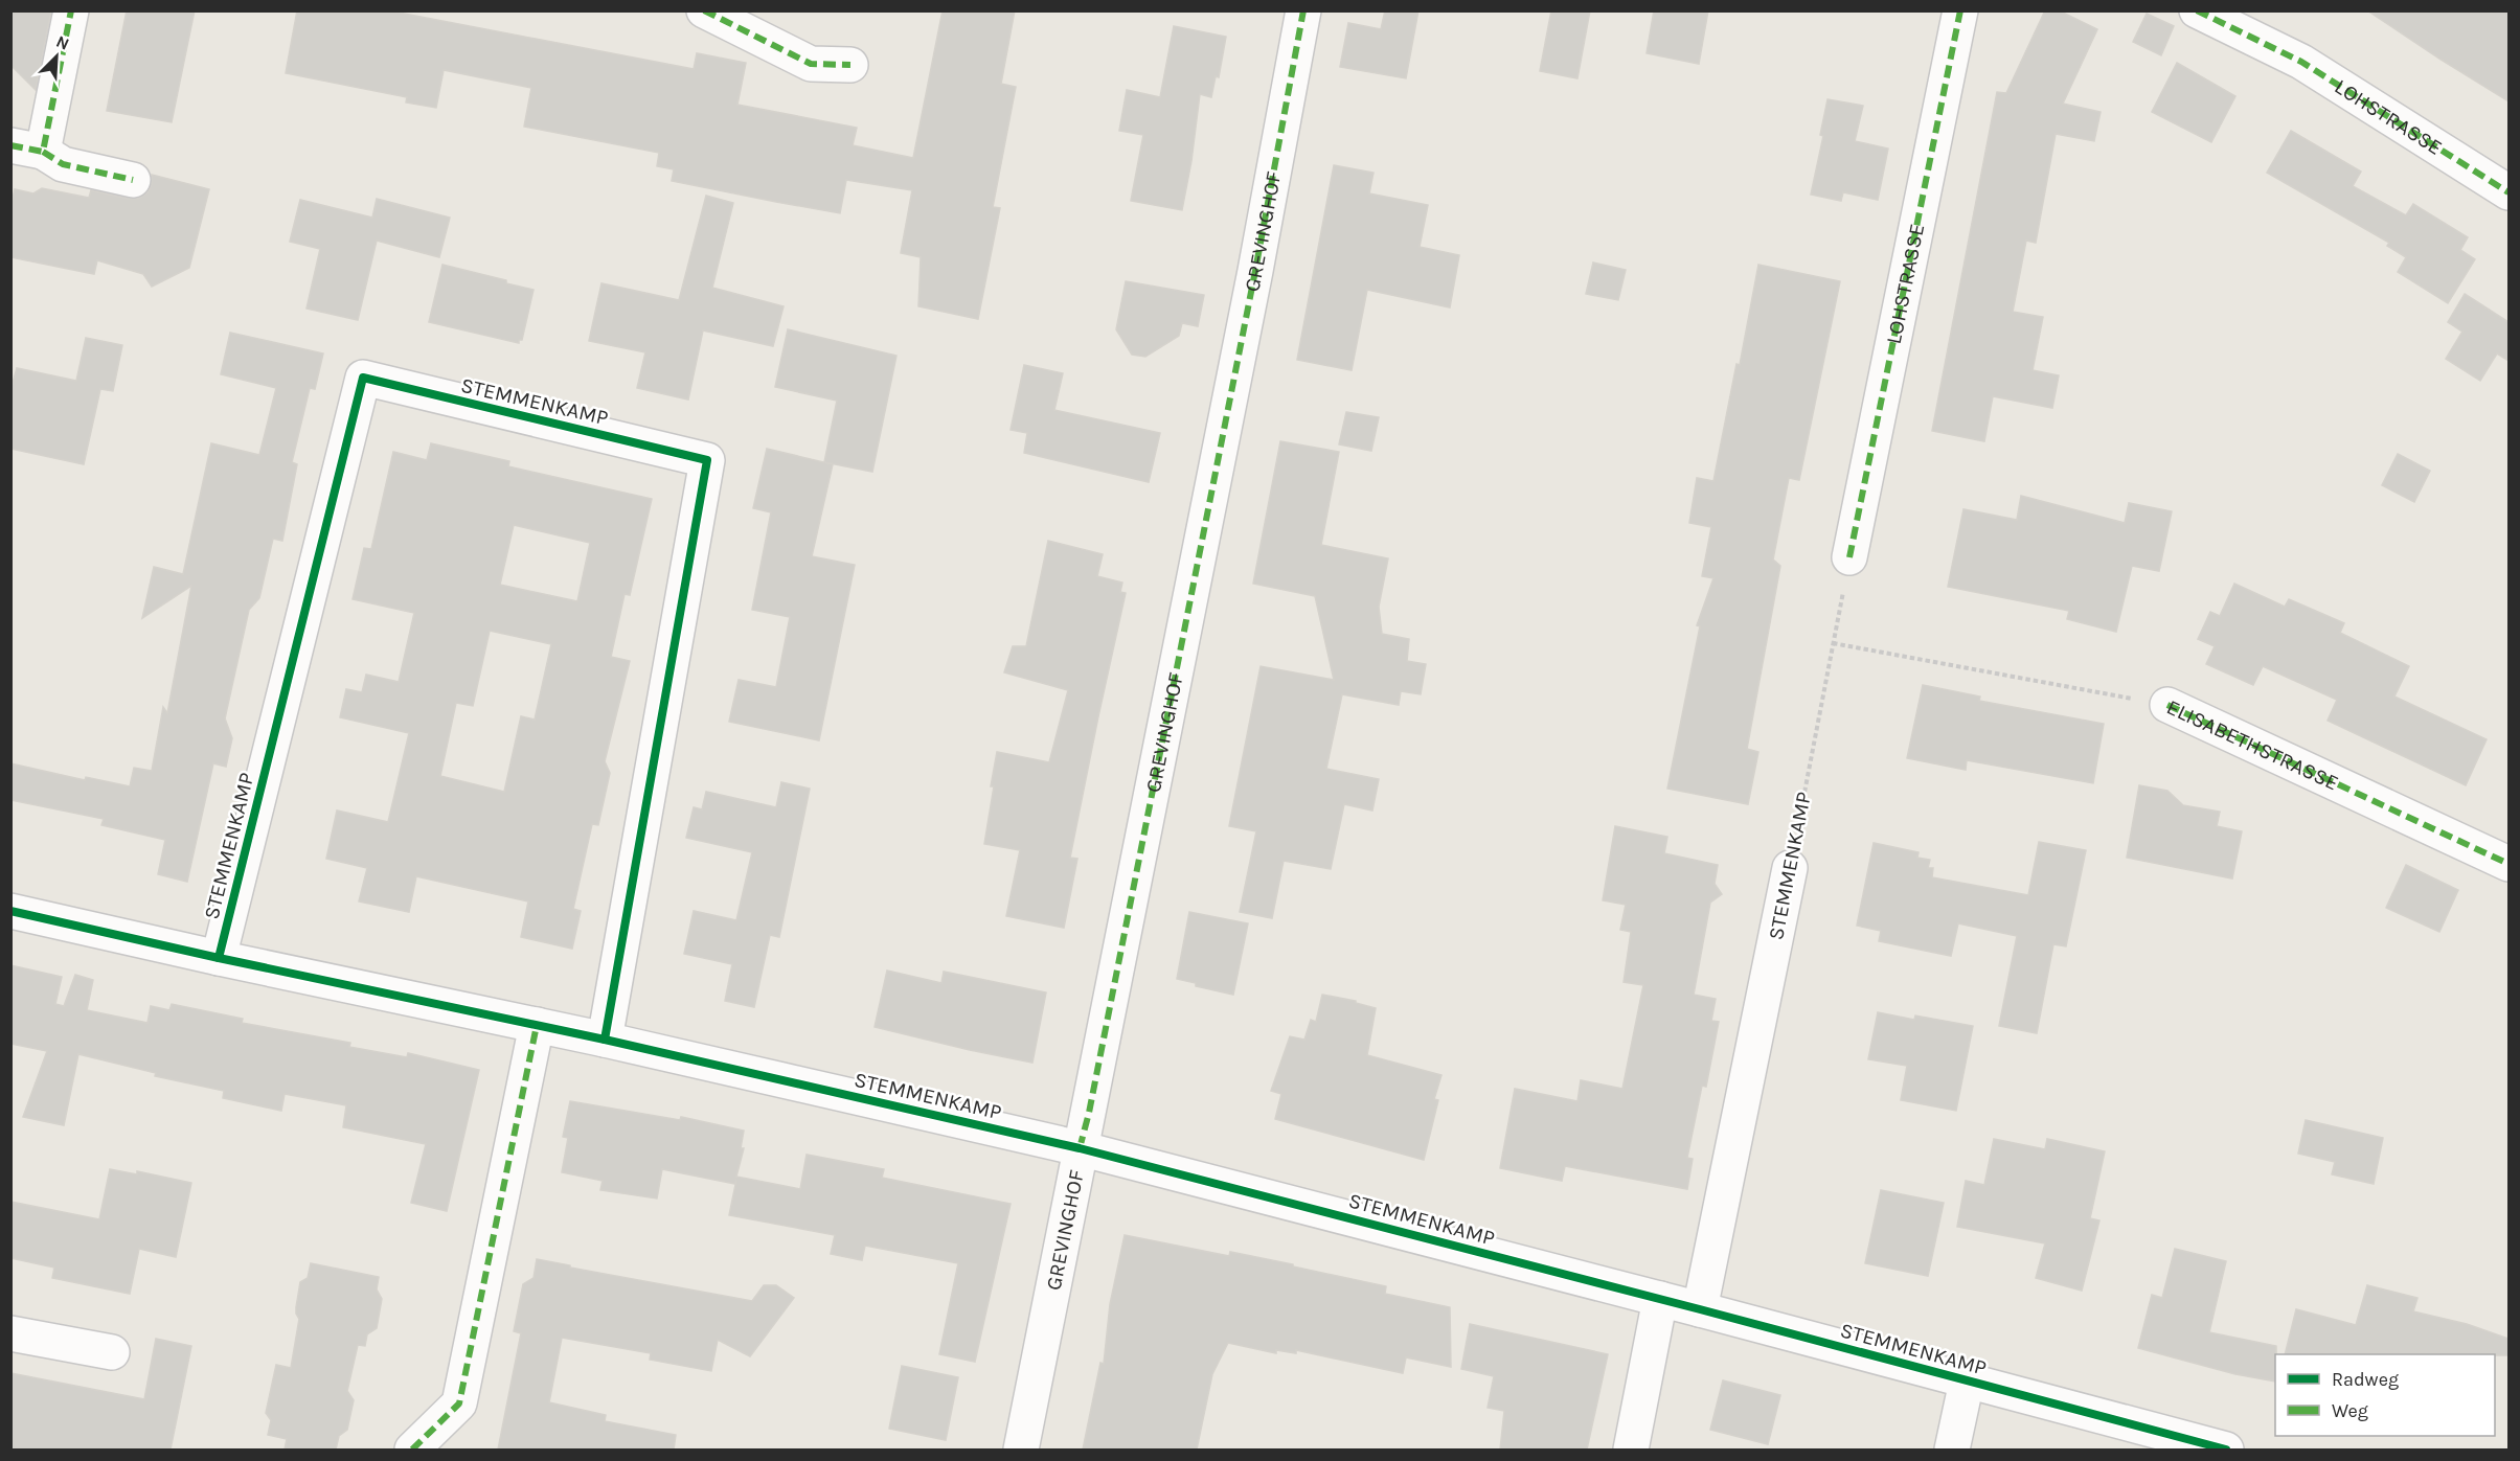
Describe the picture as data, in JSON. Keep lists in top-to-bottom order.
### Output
{
  "streets": {
    "street": [
      "LOHSTRASSE",
      "GREVINGHOF",
      "STEMMENKAMP",
      "ELISABETHSTRASSE"
    ]
  },
  "crossings": [
    ["LOHSTRASSE", "STEMMENKAMP"],
    ["GREVINGHOF", "STEMMENKAMP"],
    ["STEMMENKAMP", "ELISABETHSTRASSE"]
  ],
  "legend": ["Radweg", "Weg"],
  "north": "top right"
}
